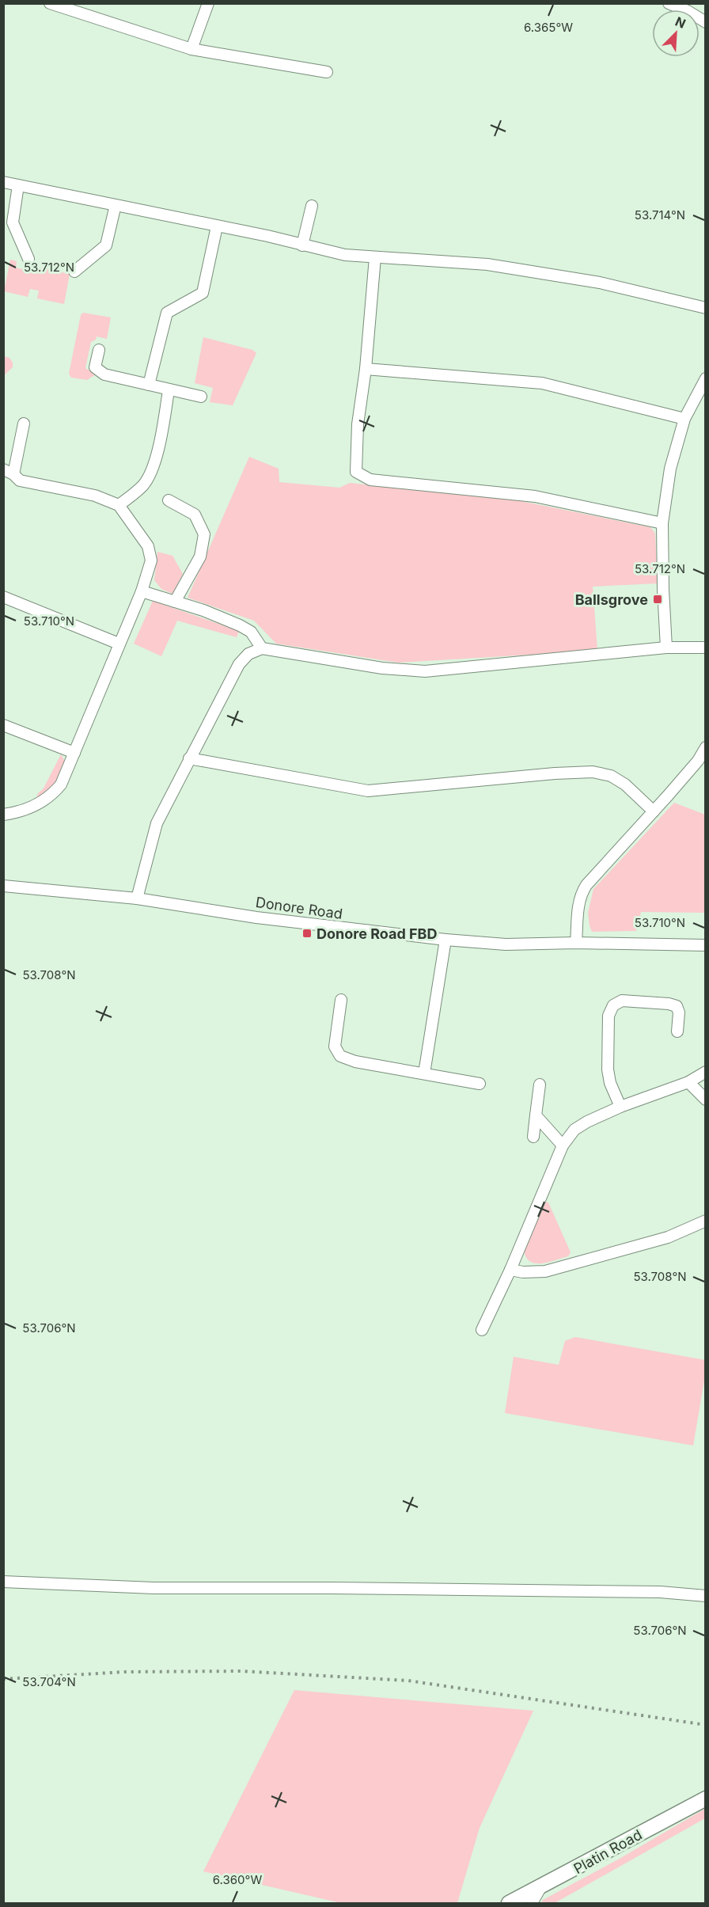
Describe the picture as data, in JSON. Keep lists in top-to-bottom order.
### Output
{
  "streets": {
    "main road": ["Platin Road"],
    "street": ["Donore Road"]
  },
  "places": {
    "transit": ["Ballsgrove", "Donore Road FBD"]
  },
  "north": "top right",
  "coordinates": [
    "6.365°W",
    "53.714°N",
    "53.712°N",
    "53.710°N",
    "53.708°N",
    "53.706°N",
    "53.704°N",
    "6.360°W"
  ]
}
